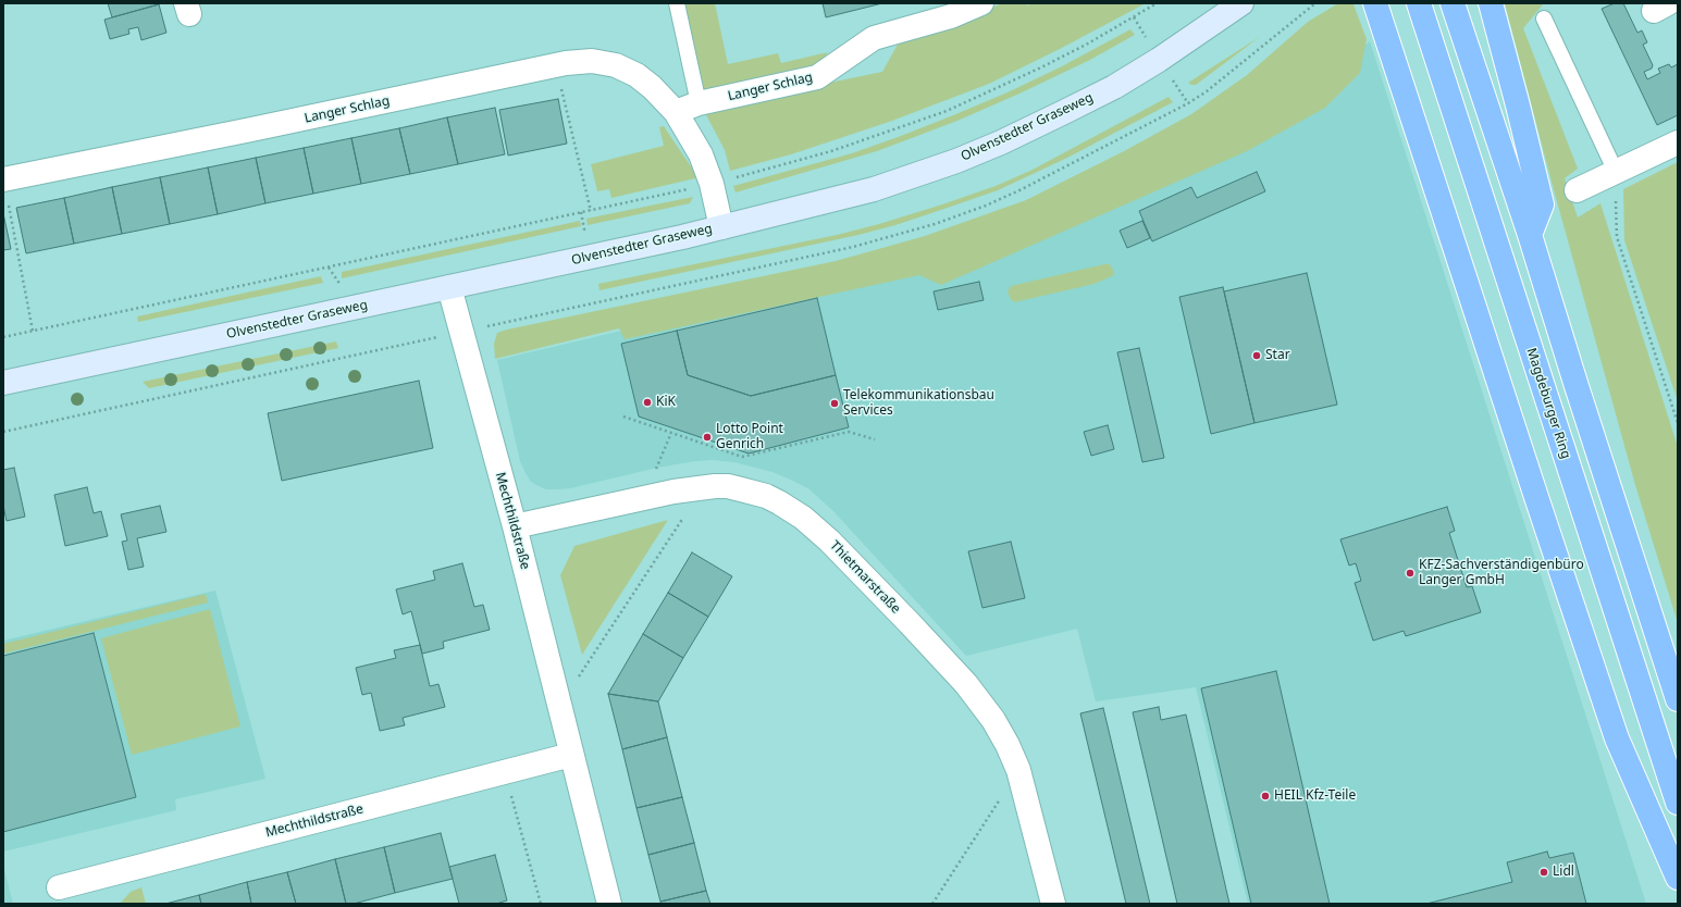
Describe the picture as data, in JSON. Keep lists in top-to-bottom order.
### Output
{
  "streets": {
    "highway": ["Magdeburger Ring"],
    "main road": ["Olvenstedter Graseweg"],
    "street": ["Langer Schlag", "Mechthildstraße", "Thietmarstraße"]
  },
  "crossings": [
    ["Langer Schlag", "Olvenstedter Graseweg"],
    ["Olvenstedter Graseweg", "Mechthildstraße"],
    ["Mechthildstraße", "Thietmarstraße"]
  ],
  "places": [
    "Star",
    "KiK",
    "Telekommunikationsbau Services",
    "Lotto Point Genrich",
    "KFZ-Sachverständigenbüro Langer GmbH",
    "HEIL Kfz-Teile",
    "Lidl"
  ]
}
